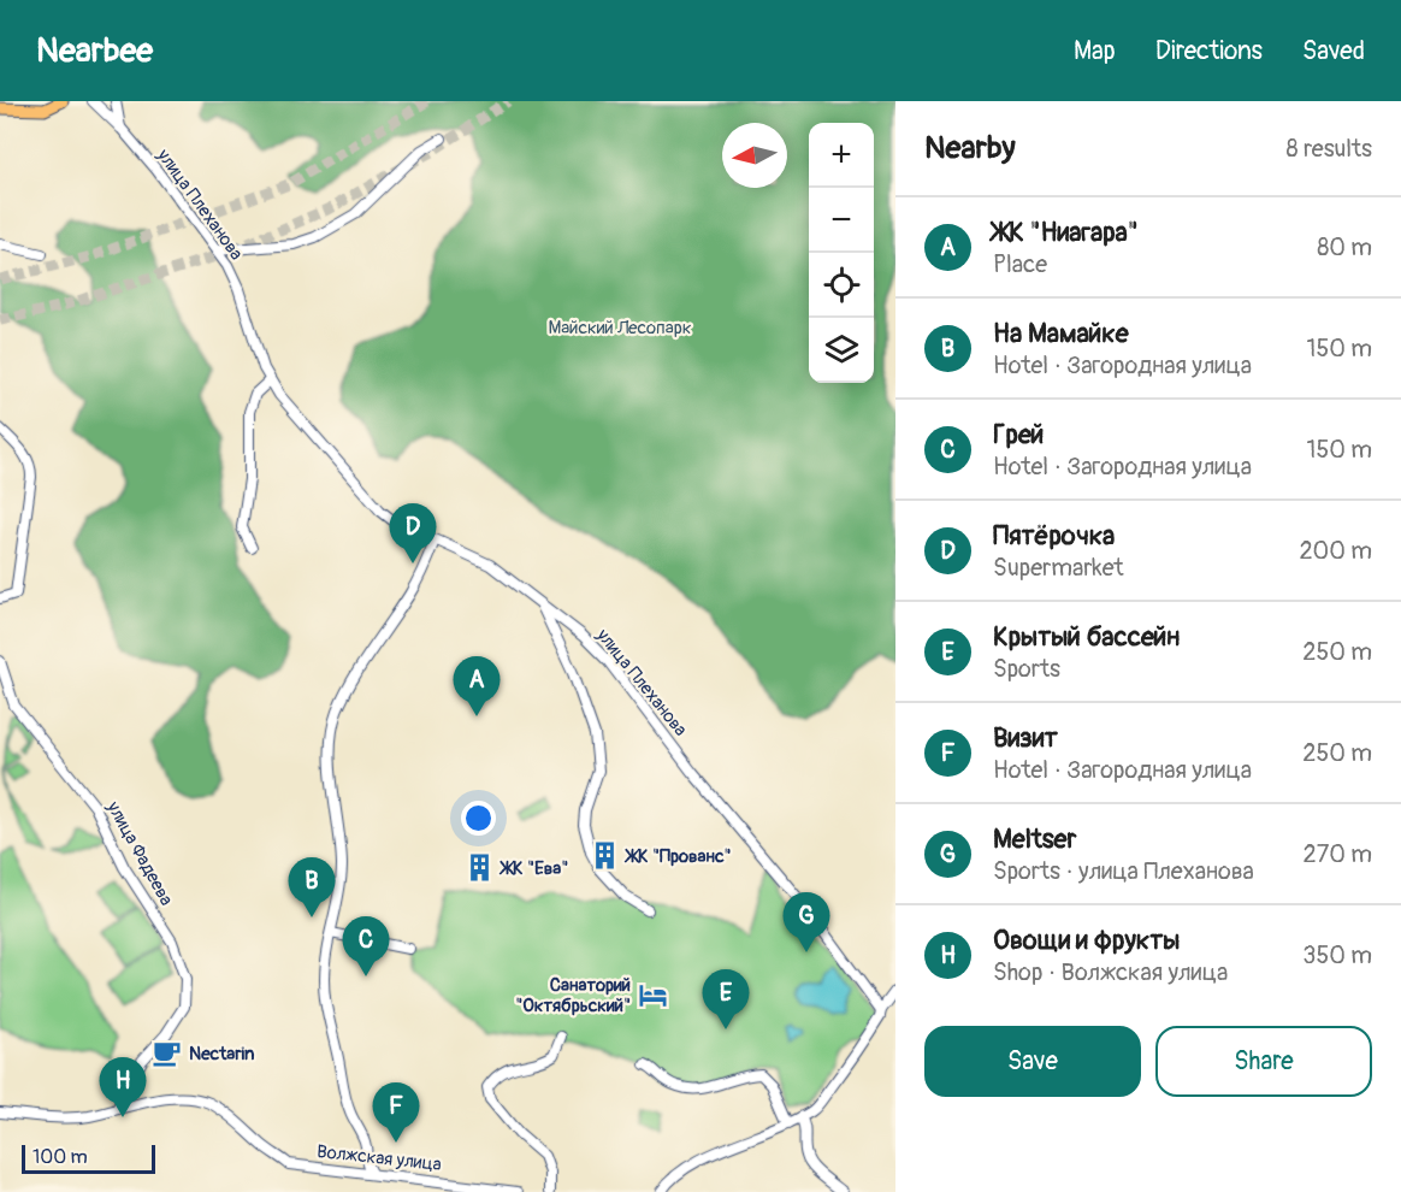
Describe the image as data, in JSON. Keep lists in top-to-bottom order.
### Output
{
  "streets": {
    "street": ["улица Плеханова", "улица Фадеева", "Волжская улица"]
  },
  "crossings": [
    ["улица Фадеева", "Волжская улица"]
  ],
  "parks": ["Майский Лесопарк"],
  "places": {
    "building": ["ЖК \"Прованс\"", "ЖК \"Ева\""],
    "hotel": ["Санаторий \"Октябрьский\""],
    "cafe": ["Nectarin"]
  },
  "scale_bar": "100 m",
  "north": "left",
  "page": {
    "header": "Nearbee",
    "nav": ["Map", "Directions", "Saved"],
    "heading": ["Nearby", "8 results"],
    "map_buttons": ["+", "−"],
    "list": [
      {
        "mark": "A",
        "name": "ЖК \"Ниагара\"",
        "note": "Place",
        "value": "80 m"
      },
      {
        "mark": "B",
        "name": "На Мамайке",
        "note": "Hotel · Загородная улица",
        "value": "150 m"
      },
      {
        "mark": "C",
        "name": "Грей",
        "note": "Hotel · Загородная улица",
        "value": "150 m"
      },
      {
        "mark": "D",
        "name": "Пятёрочка",
        "note": "Supermarket",
        "value": "200 m"
      },
      {
        "mark": "E",
        "name": "Крытый бассейн",
        "note": "Sports",
        "value": "250 m"
      },
      {
        "mark": "F",
        "name": "Визит",
        "note": "Hotel · Загородная улица",
        "value": "250 m"
      },
      {
        "mark": "G",
        "name": "Meltser",
        "note": "Sports · улица Плеханова",
        "value": "270 m"
      },
      {
        "mark": "H",
        "name": "Овощи и фрукты",
        "note": "Shop · Волжская улица",
        "value": "350 m"
      }
    ],
    "pins": [
      "D",
      "A",
      "B",
      "G",
      "C",
      "E",
      "H",
      "F"
    ],
    "buttons": ["Save", "Share"],
    "scale": "100 m"
  }
}
